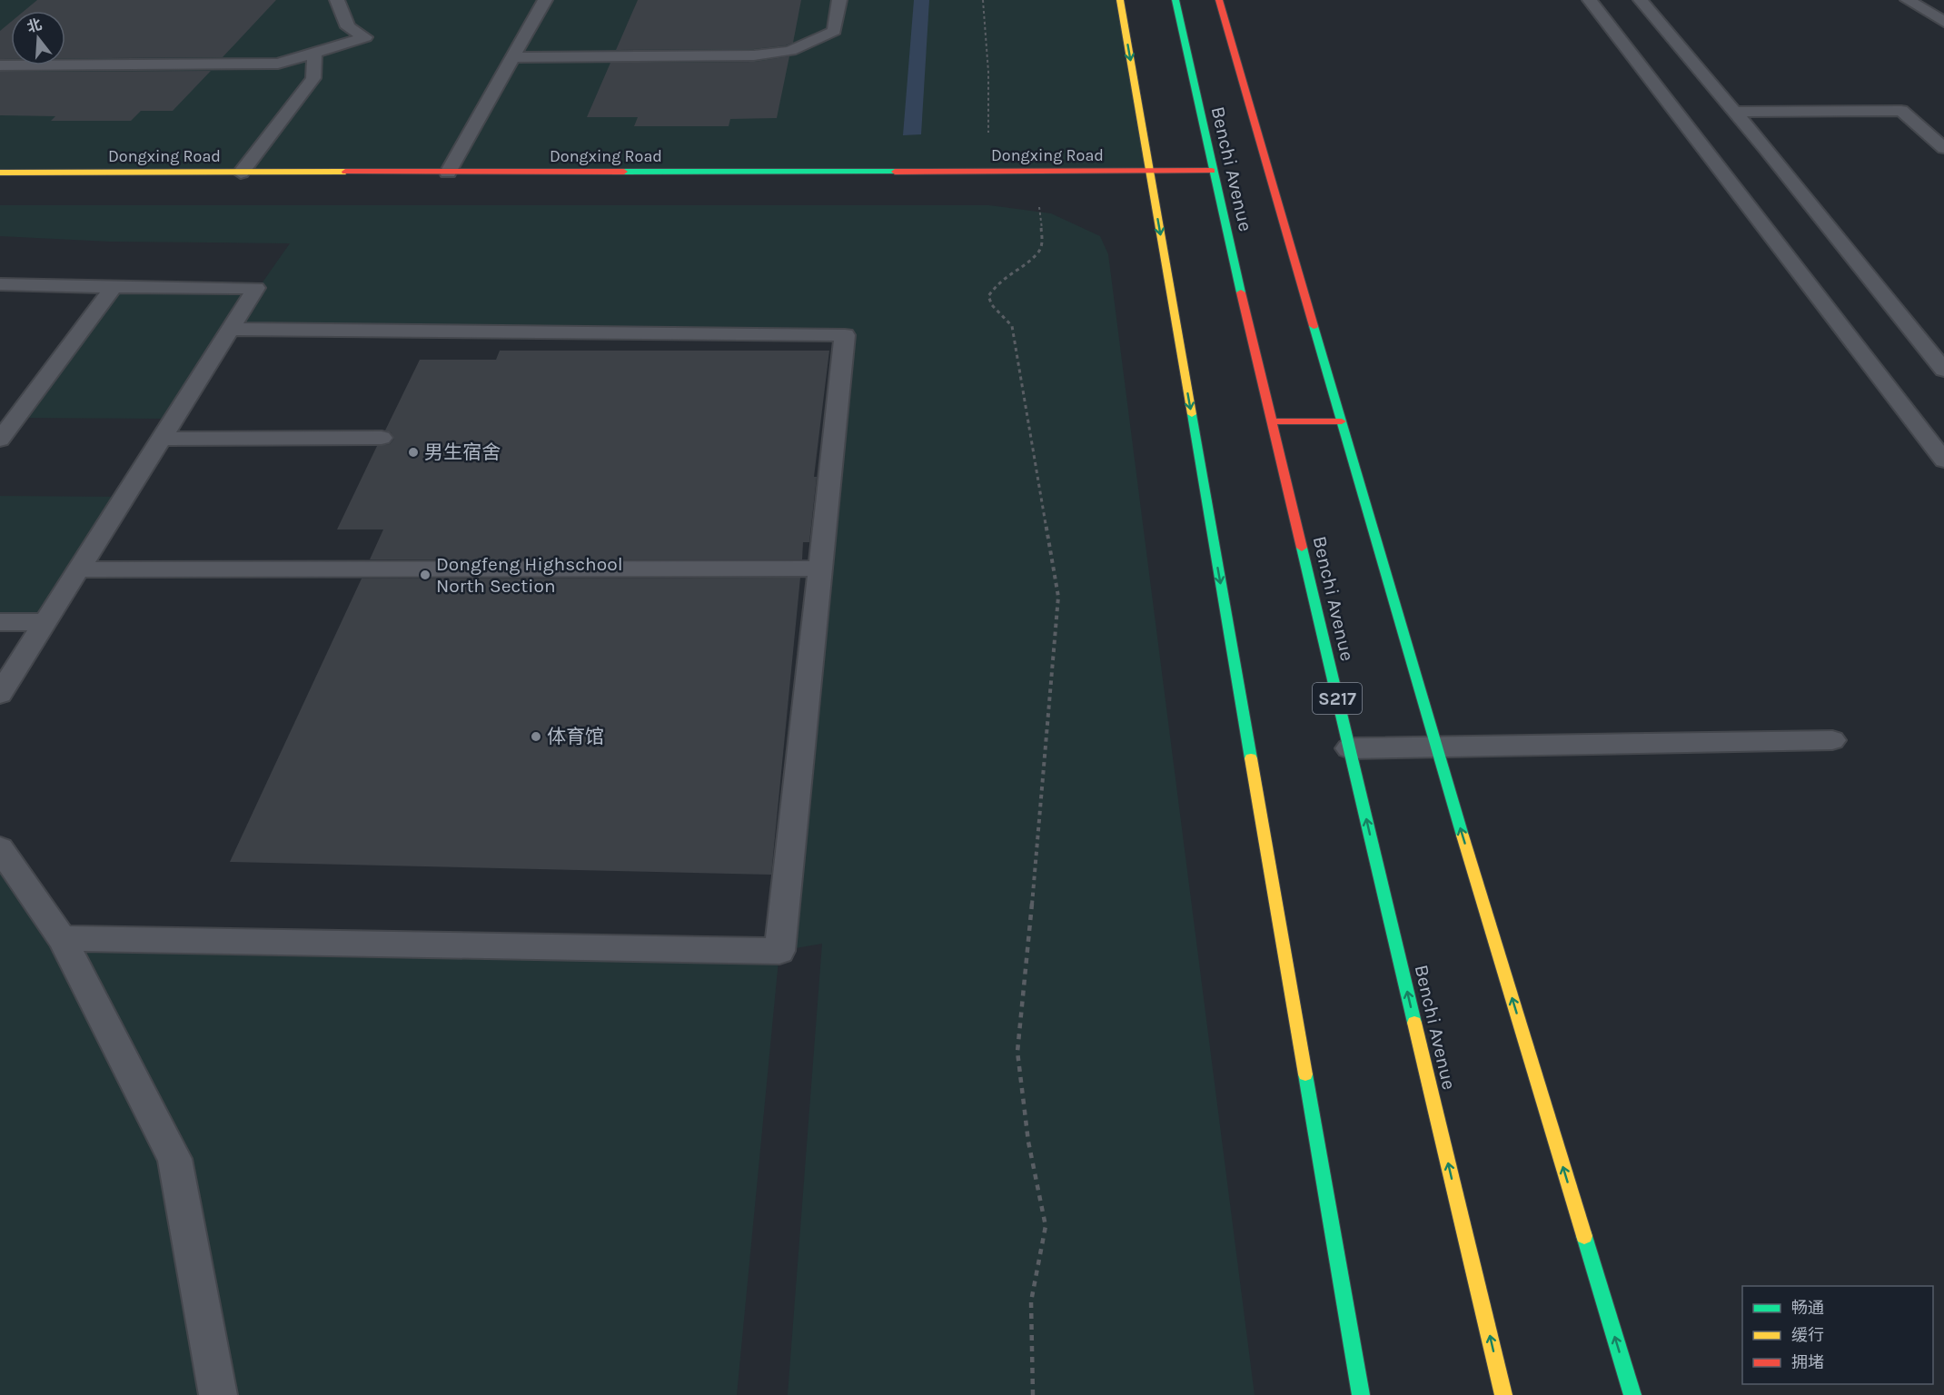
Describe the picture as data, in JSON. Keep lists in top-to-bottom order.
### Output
{
  "streets": {
    "main road": ["Dongxing Road", "Benchi Avenue", "S217"]
  },
  "crossings": [
    ["Dongxing Road", "Benchi Avenue"]
  ],
  "places": ["男生宿舍", "Dongfeng Highschool North Section", "体育馆"],
  "legend": ["畅通", "缓行", "拥堵"],
  "north": "top"
}
